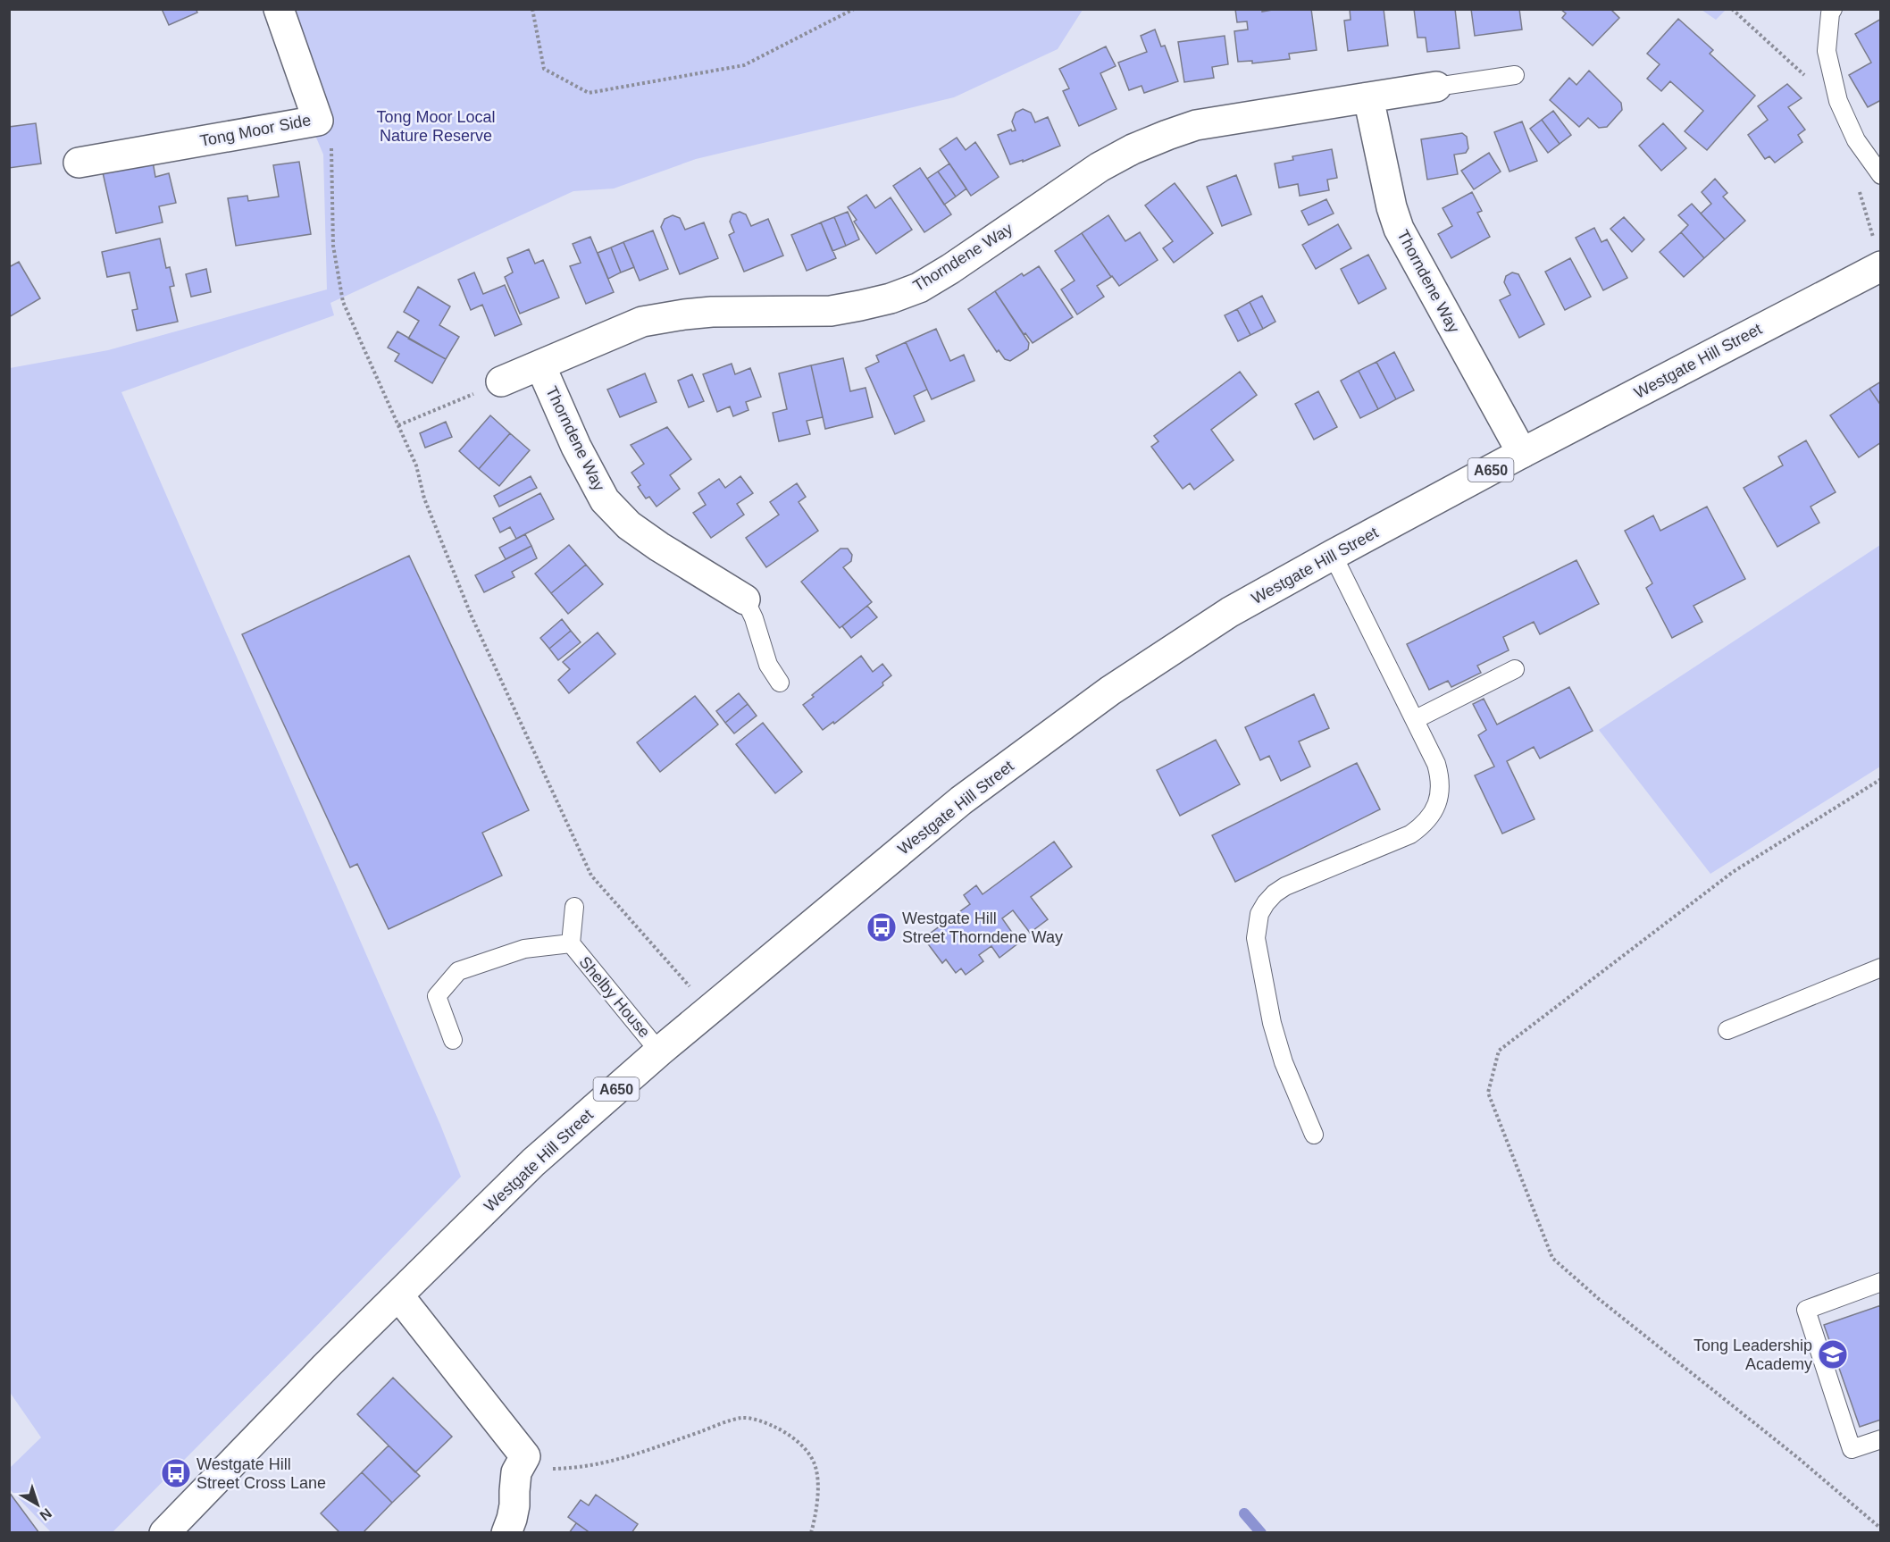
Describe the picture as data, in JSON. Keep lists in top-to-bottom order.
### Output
{
  "streets": {
    "main road": [
      "Tong Moor Side",
      "Thorndene Way",
      "Westgate Hill Street",
      "A650"
    ],
    "lane": ["Shelby House"]
  },
  "crossings": [
    ["Thorndene Way", "Westgate Hill Street"],
    ["Westgate Hill Street", "Shelby House"]
  ],
  "parks": ["Tong Moor Local Nature Reserve"],
  "places": {
    "bus stop": ["Westgate Hill Street Thorndene Way", "Westgate Hill Street Cross Lane"],
    "school or university": ["Tong Leadership Academy"]
  },
  "north": "bottom right"
}
